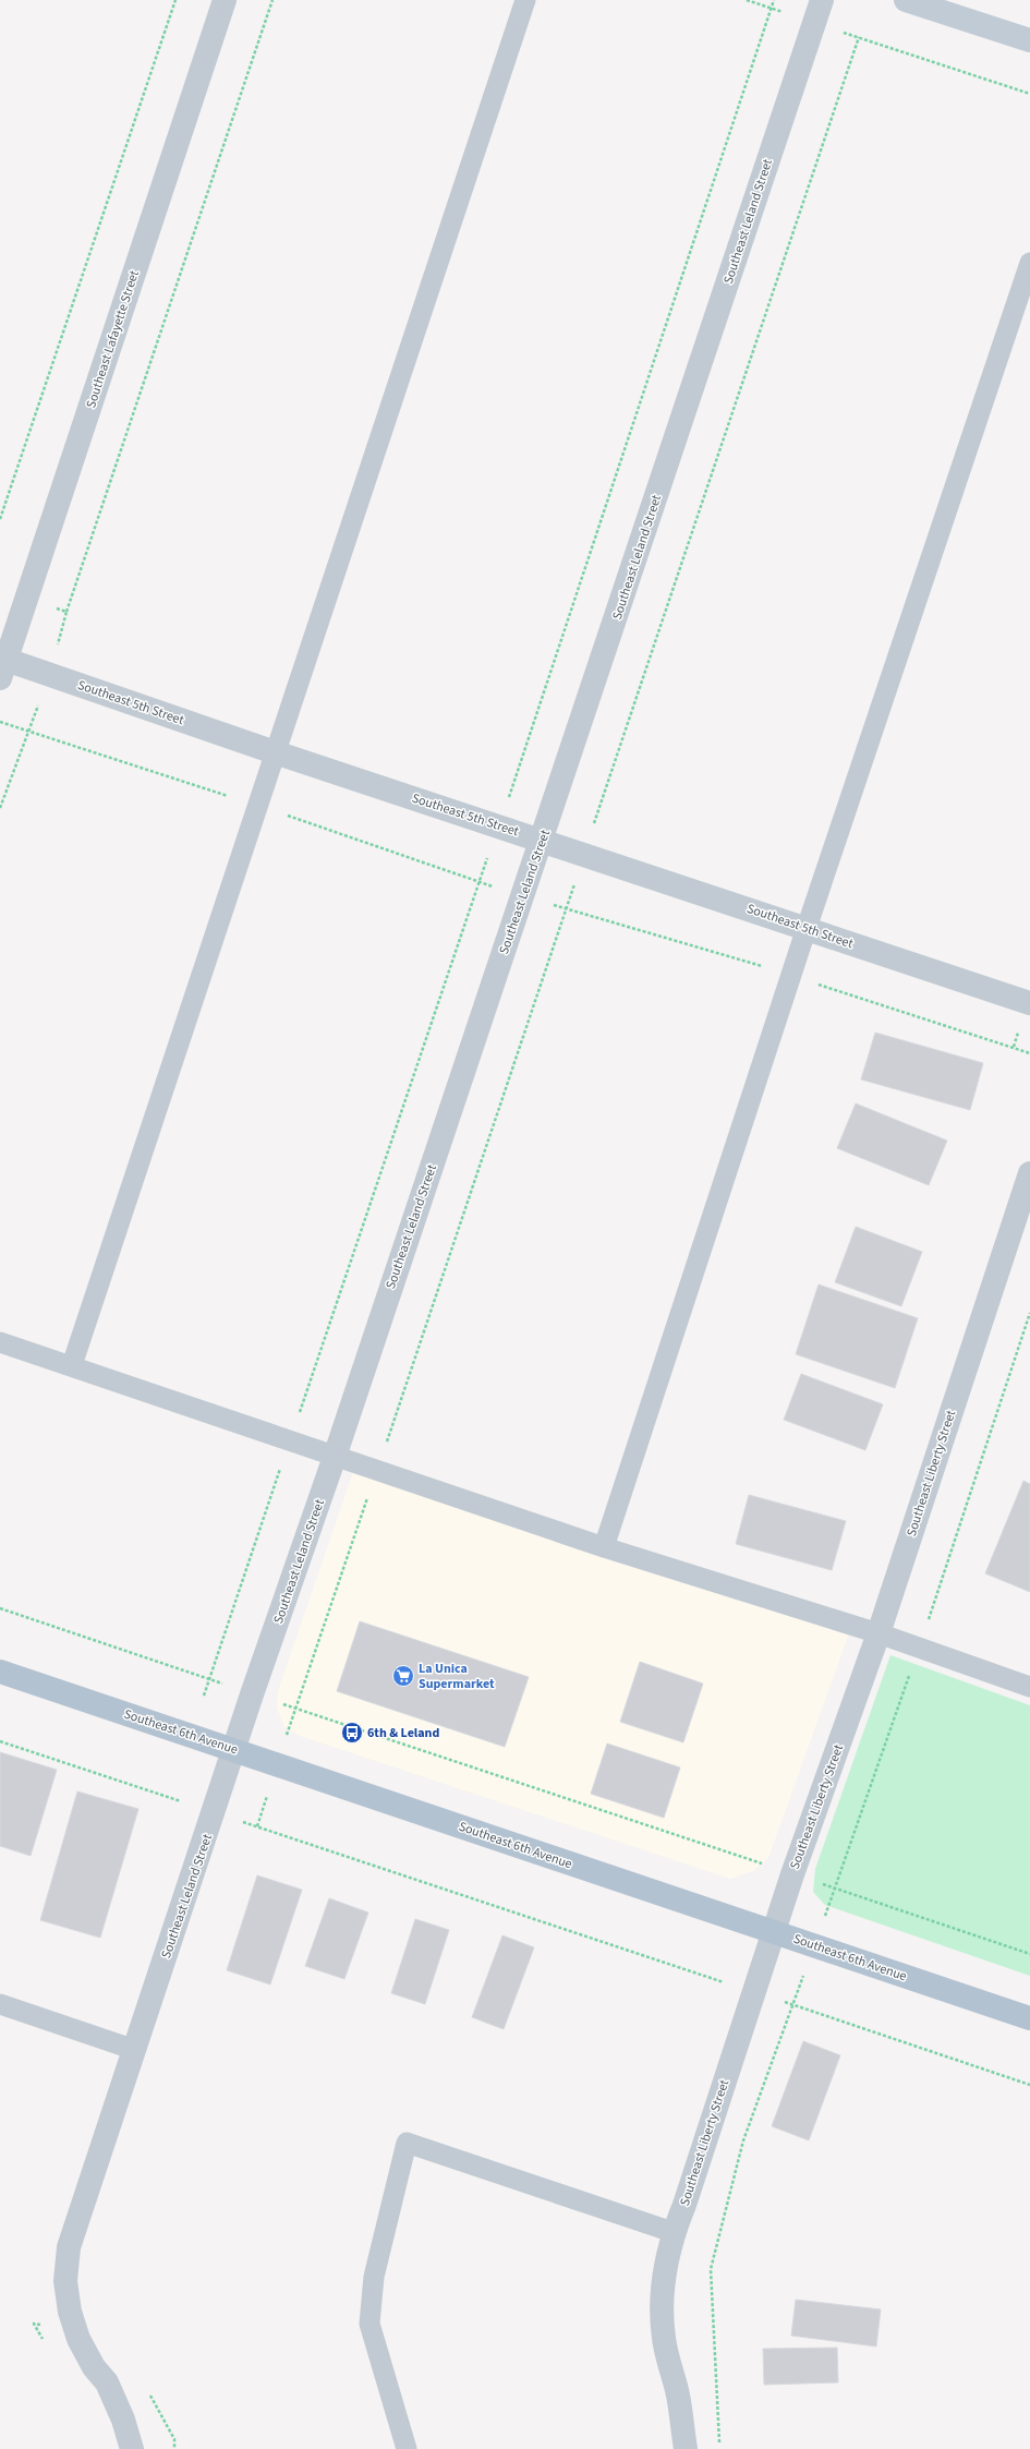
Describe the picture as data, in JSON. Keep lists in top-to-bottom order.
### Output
{
  "streets": {
    "main road": ["Southeast 6th Avenue"],
    "street": [
      "Southeast Leland Street",
      "Southeast Lafayette Street",
      "Southeast 5th Street",
      "Southeast Liberty Street"
    ]
  },
  "crossings": [
    ["Southeast Leland Street", "Southeast 5th Street"],
    ["Southeast Leland Street", "Southeast 6th Avenue"],
    ["Southeast Lafayette Street", "Southeast 5th Street"],
    ["Southeast Liberty Street", "Southeast 6th Avenue"]
  ],
  "places": {
    "supermarket": ["La Unica Supermarket"],
    "bus stop": ["6th & Leland"]
  }
}
